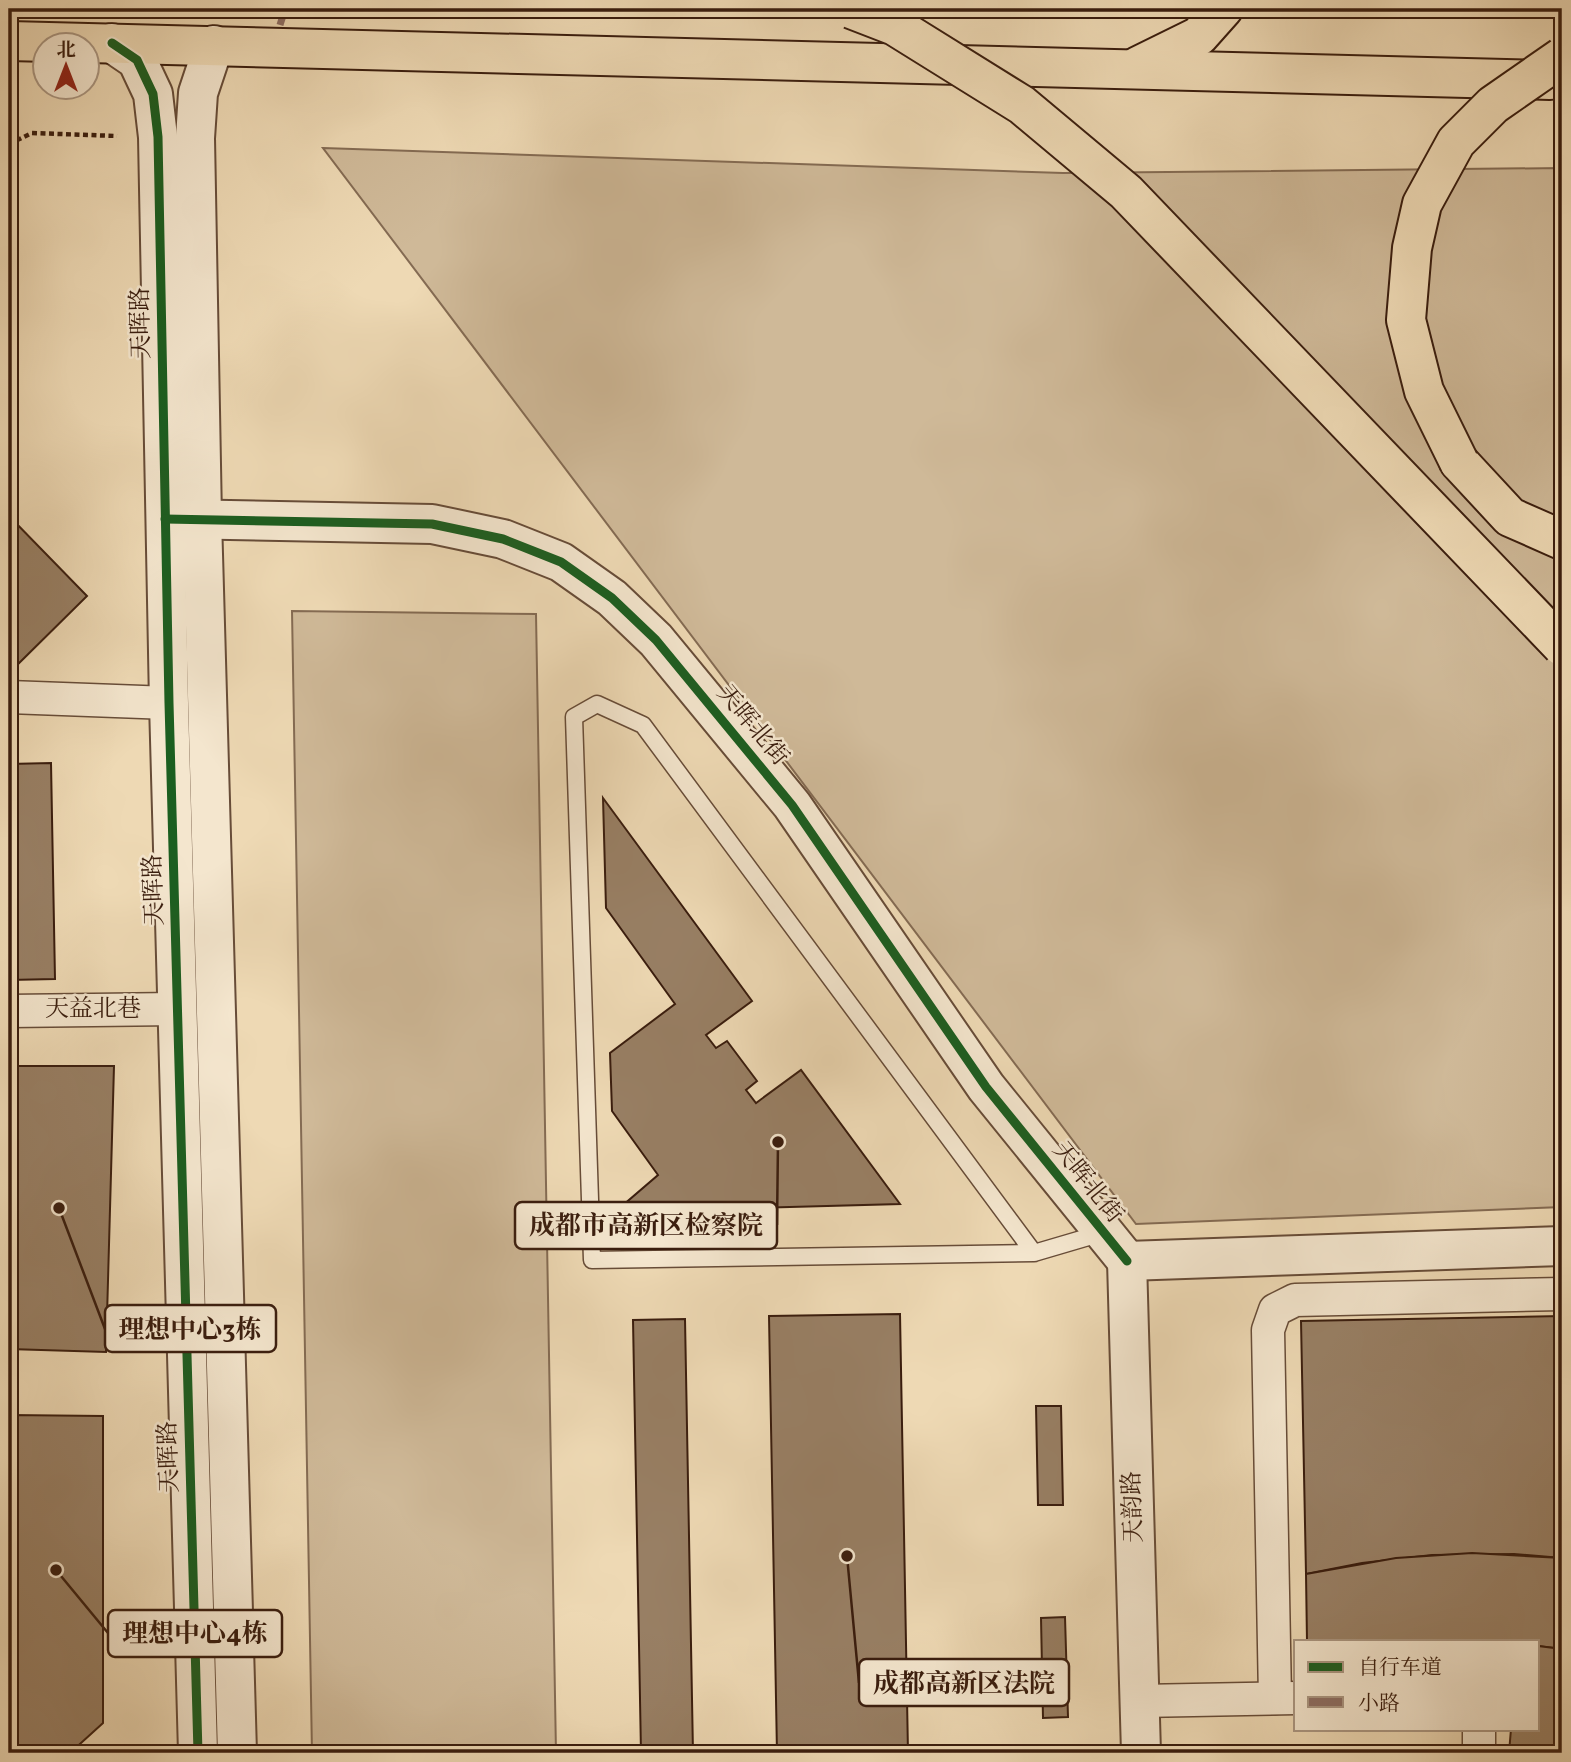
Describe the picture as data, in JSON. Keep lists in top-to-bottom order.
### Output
{
  "streets": {
    "street": [
      "天晖路",
      "天晖北街",
      "天益北巷",
      "天韵路"
    ]
  },
  "crossings": [
    ["天晖路", "天晖北街"],
    ["天晖路", "天益北巷"],
    ["天晖北街", "天韵路"]
  ],
  "places": [
    "成都市高新区检察院",
    "理想中心3栋",
    "成都高新区法院",
    "理想中心4栋"
  ],
  "legend": ["自行车道", "小路"],
  "north": "top"
}
